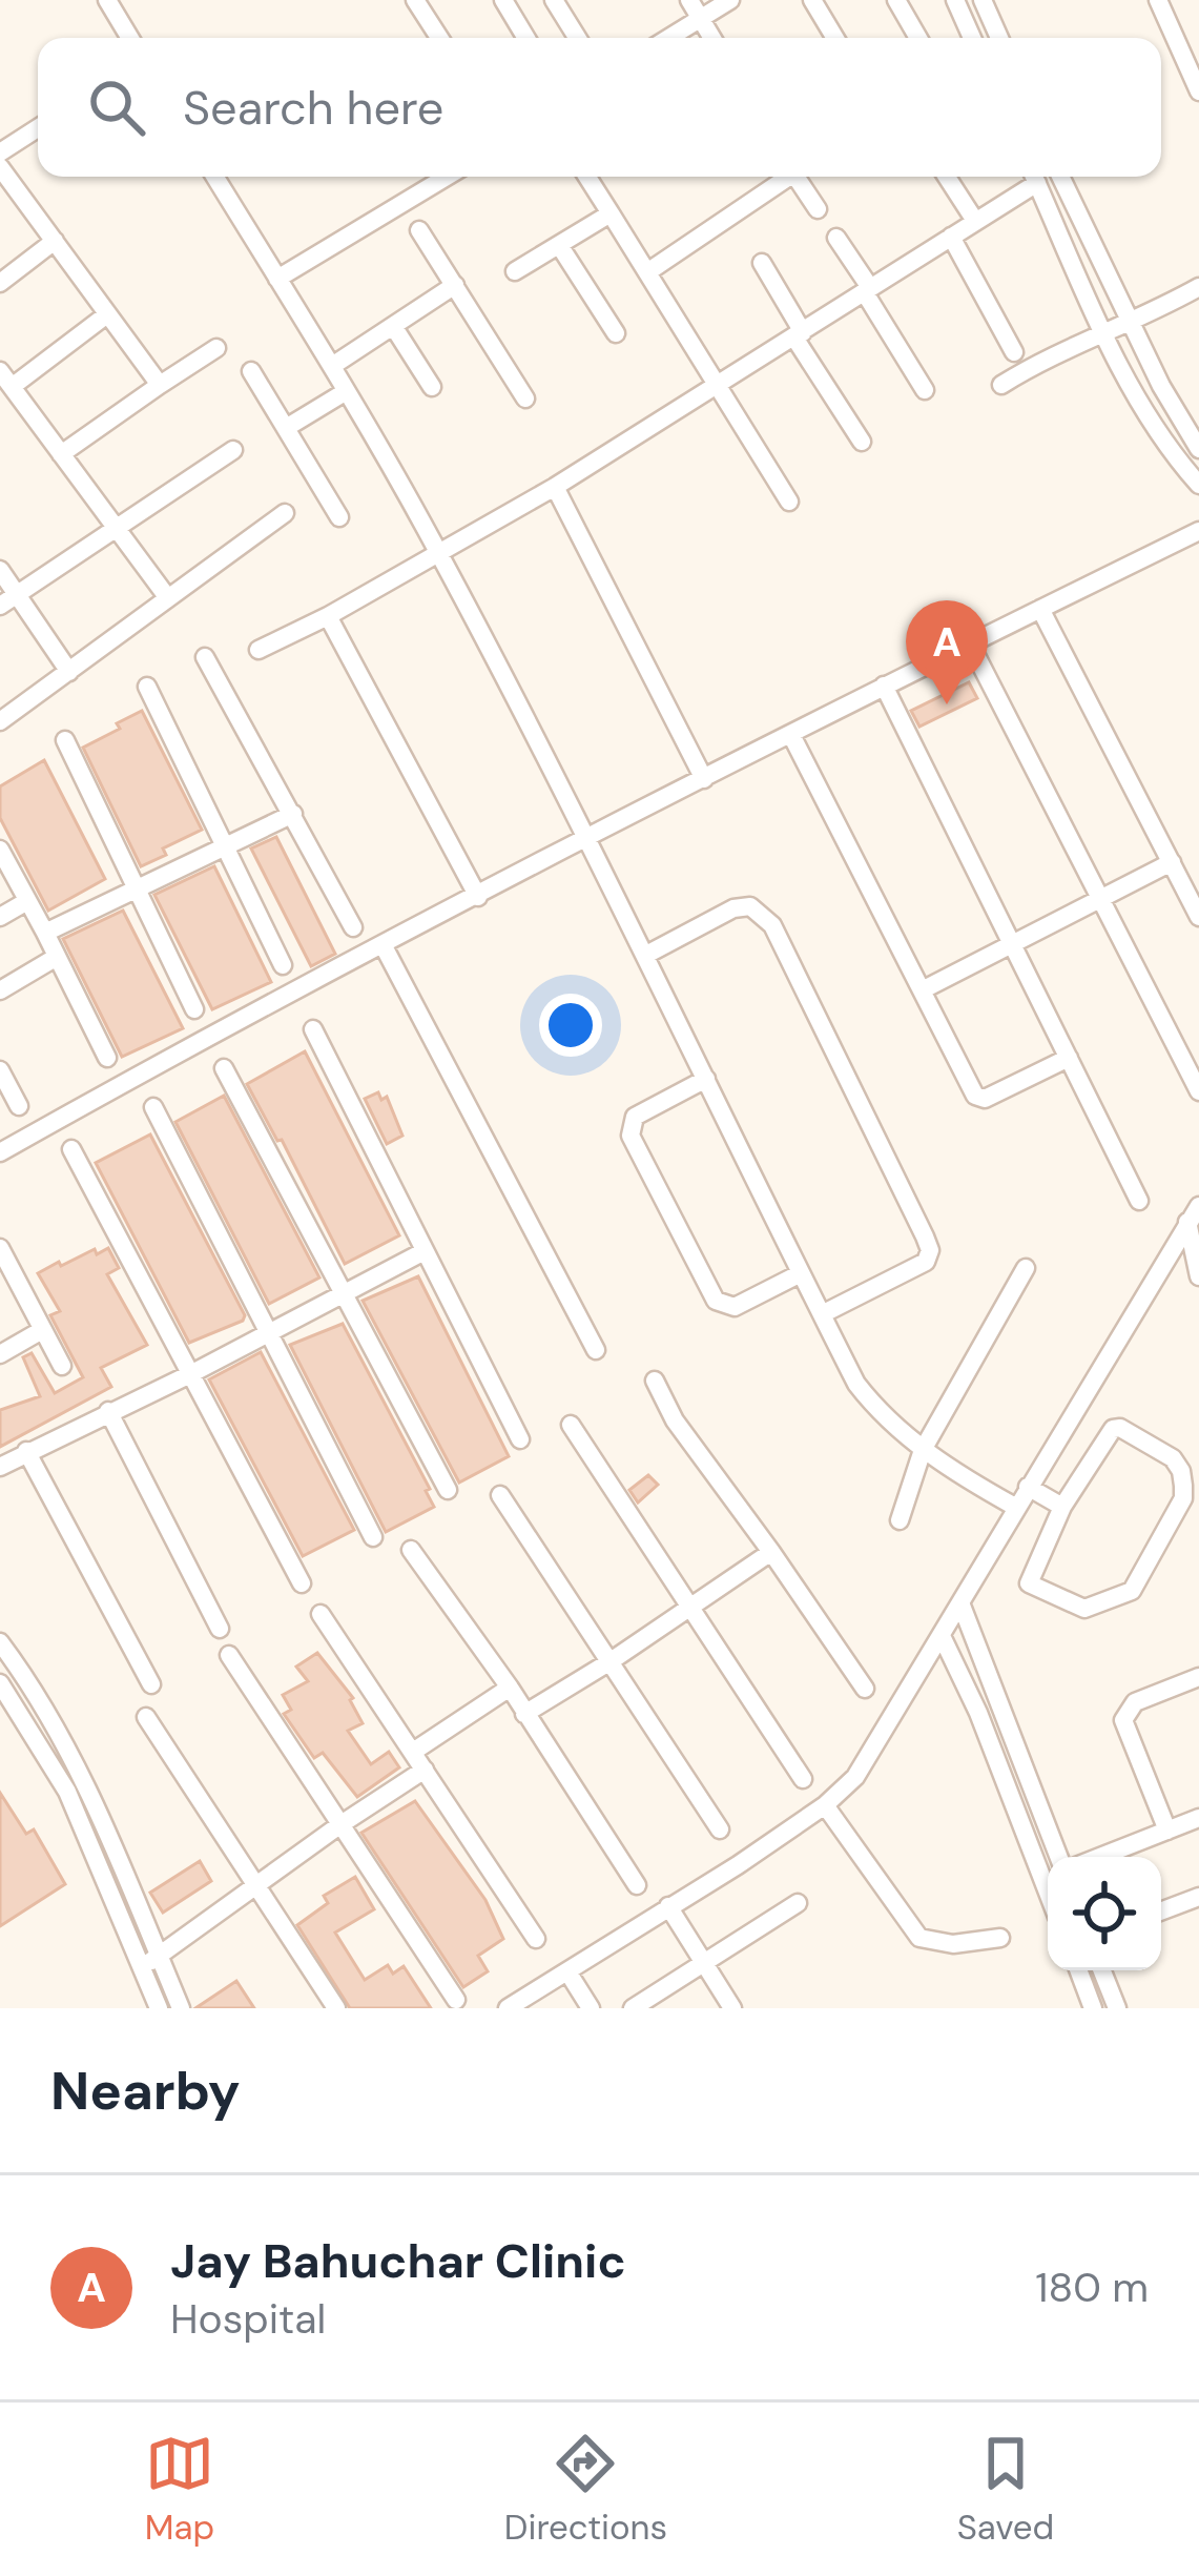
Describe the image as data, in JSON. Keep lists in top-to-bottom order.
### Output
{
  "page": {
    "search": "Search here",
    "pins": "A",
    "heading": "Nearby",
    "list": [
      {
        "mark": "A",
        "name": "Jay Bahuchar Clinic",
        "note": "Hospital",
        "value": "180 m"
      }
    ],
    "nav": ["Map", "Directions", "Saved"]
  }
}
